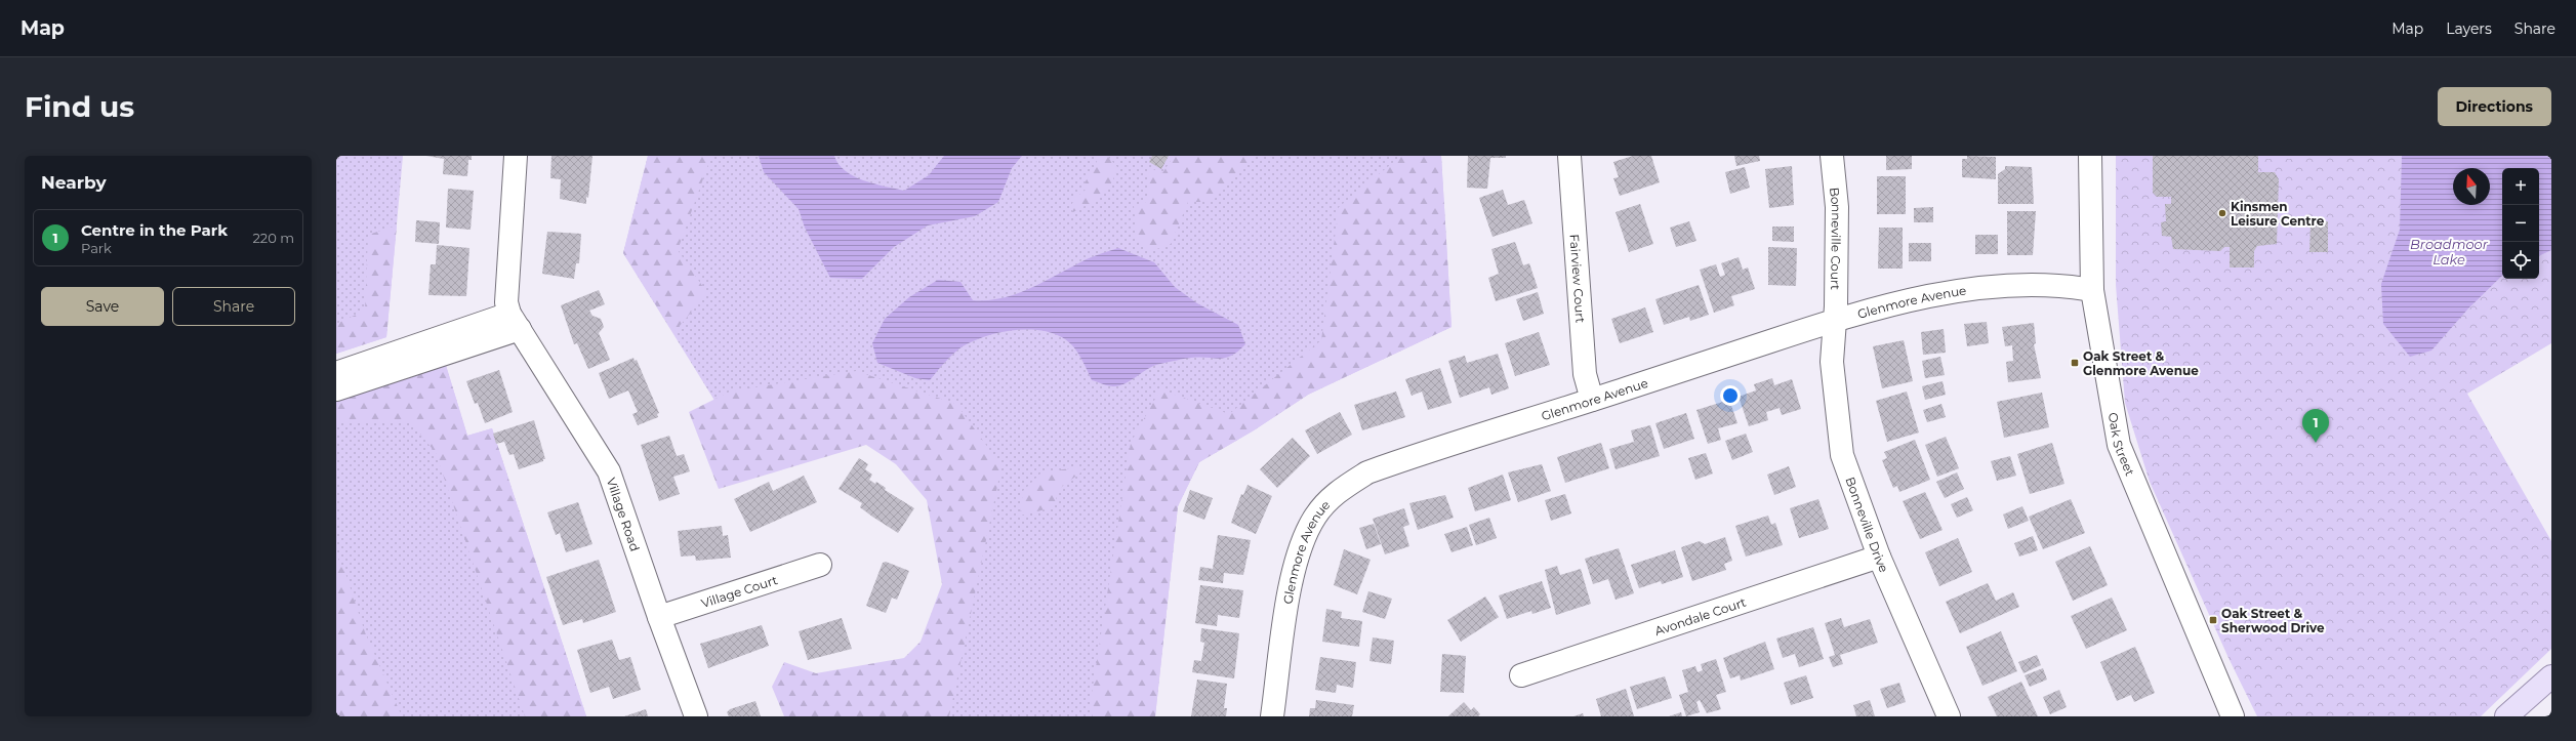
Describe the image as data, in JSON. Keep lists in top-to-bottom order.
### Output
{
  "streets": {
    "street": [
      "Bonneville Court",
      "Fairview Court",
      "Glenmore Avenue",
      "Oak Street",
      "Village Road",
      "Bonneville Drive",
      "Village Court",
      "Avondale Court"
    ]
  },
  "crossings": [
    ["Bonneville Court", "Glenmore Avenue"],
    ["Bonneville Court", "Bonneville Drive"],
    ["Fairview Court", "Glenmore Avenue"],
    ["Glenmore Avenue", "Oak Street"],
    ["Glenmore Avenue", "Bonneville Drive"],
    ["Village Road", "Village Court"],
    ["Bonneville Drive", "Avondale Court"]
  ],
  "water": ["Broadmoor Lake"],
  "places": {
    "other": ["Kinsmen Leisure Centre"],
    "transit": ["Oak Street & Glenmore Avenue", "Oak Street & Sherwood Drive"]
  },
  "north": "top",
  "page": {
    "header": "Map",
    "nav": ["Map", "Layers", "Share"],
    "buttons": [
      "Directions",
      ["Save", "Share"]
    ],
    "title": "Find us",
    "heading": "Nearby",
    "map_buttons": ["+", "−"],
    "list": [
      {
        "mark": "1",
        "name": "Centre in the Park",
        "note": "Park",
        "value": "220 m"
      }
    ],
    "pins": "1"
  }
}
